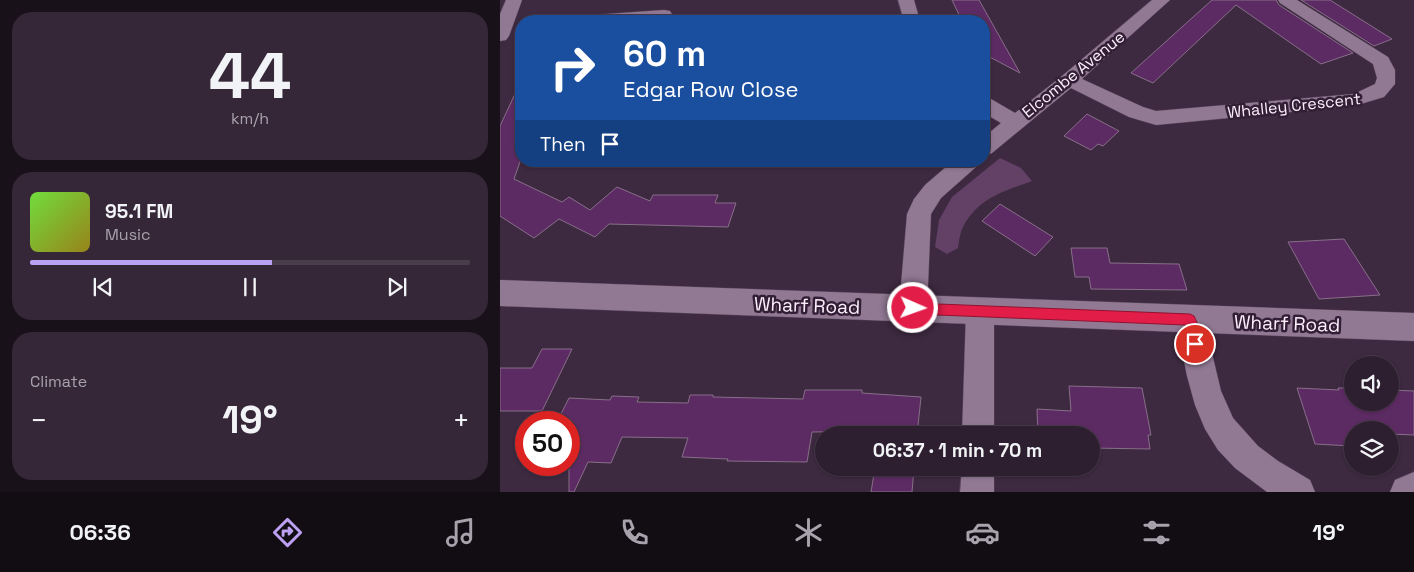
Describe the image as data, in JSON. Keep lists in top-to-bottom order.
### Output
{
  "streets": {
    "main road": ["Wharf Road"],
    "street": ["Elcombe Avenue", "Whalley Crescent"]
  },
  "crossings": [
    ["Elcombe Avenue", "Whalley Crescent"]
  ],
  "page": {
    "tile": [
      ["44", "km/h"],
      "Climate"
    ],
    "turn": ["60 m", "Edgar Row Close"],
    "then": "Then",
    "song": ["95.1 FM", "Music"],
    "heat": ["−", "19°", "+"],
    "limit": "50",
    "trip": "06:37 · 1 min · 70 m",
    "tabs": ["06:36", "19°"]
  }
}
